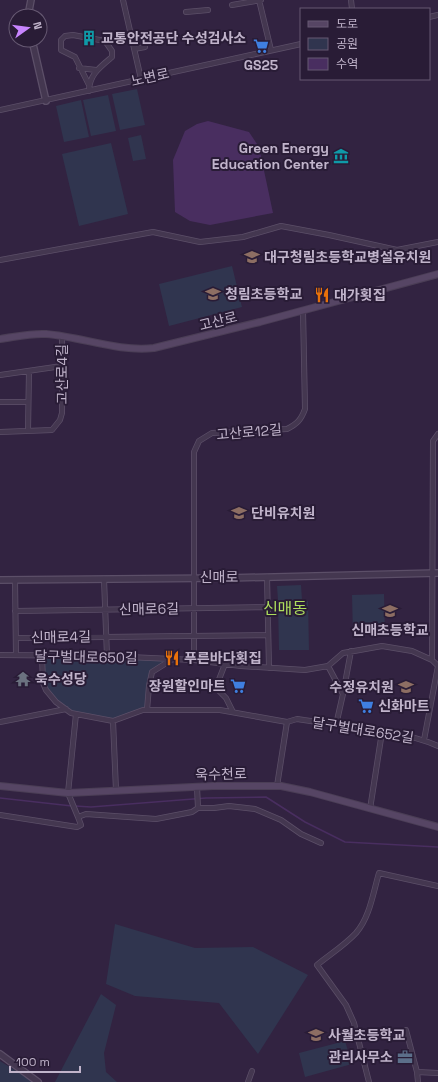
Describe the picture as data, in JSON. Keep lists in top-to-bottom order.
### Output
{
  "streets": {
    "main road": ["고산로", "욱수천로"],
    "street": [
      "노변로",
      "고산로4길",
      "고산로12길",
      "신매로",
      "신매로6길",
      "신매로4길",
      "달구벌대로650길",
      "달구벌대로652길"
    ]
  },
  "crossings": [
    ["고산로", "고산로4길"],
    ["고산로", "고산로12길"],
    ["고산로12길", "신매로"],
    ["고산로12길", "신매로6길"],
    ["신매로", "신매로6길"],
    ["신매로", "신매로4길"],
    ["신매로6길", "신매로4길"],
    ["신매로6길", "달구벌대로650길"],
    ["신매로4길", "달구벌대로650길"],
    ["달구벌대로650길", "달구벌대로652길"]
  ],
  "districts": ["신매동"],
  "places": {
    "building": ["교통안전공단 수성검사소"],
    "supermarket": ["GS25", "장원할인마트", "신화마트"],
    "museum": ["Green Energy Education Center"],
    "school or university": [
      "대구청림초등학교병설유치원",
      "청림초등학교",
      "단비유치원",
      "신매초등학교",
      "수정유치원",
      "사월초등학교"
    ],
    "restaurant": ["대가횟집", "푸른바다횟집"],
    "temple": ["욱수성당"],
    "office": ["관리사무소"]
  },
  "legend": ["도로", "공원", "수역"],
  "scale_bar": "100 m",
  "north": "right"
}
